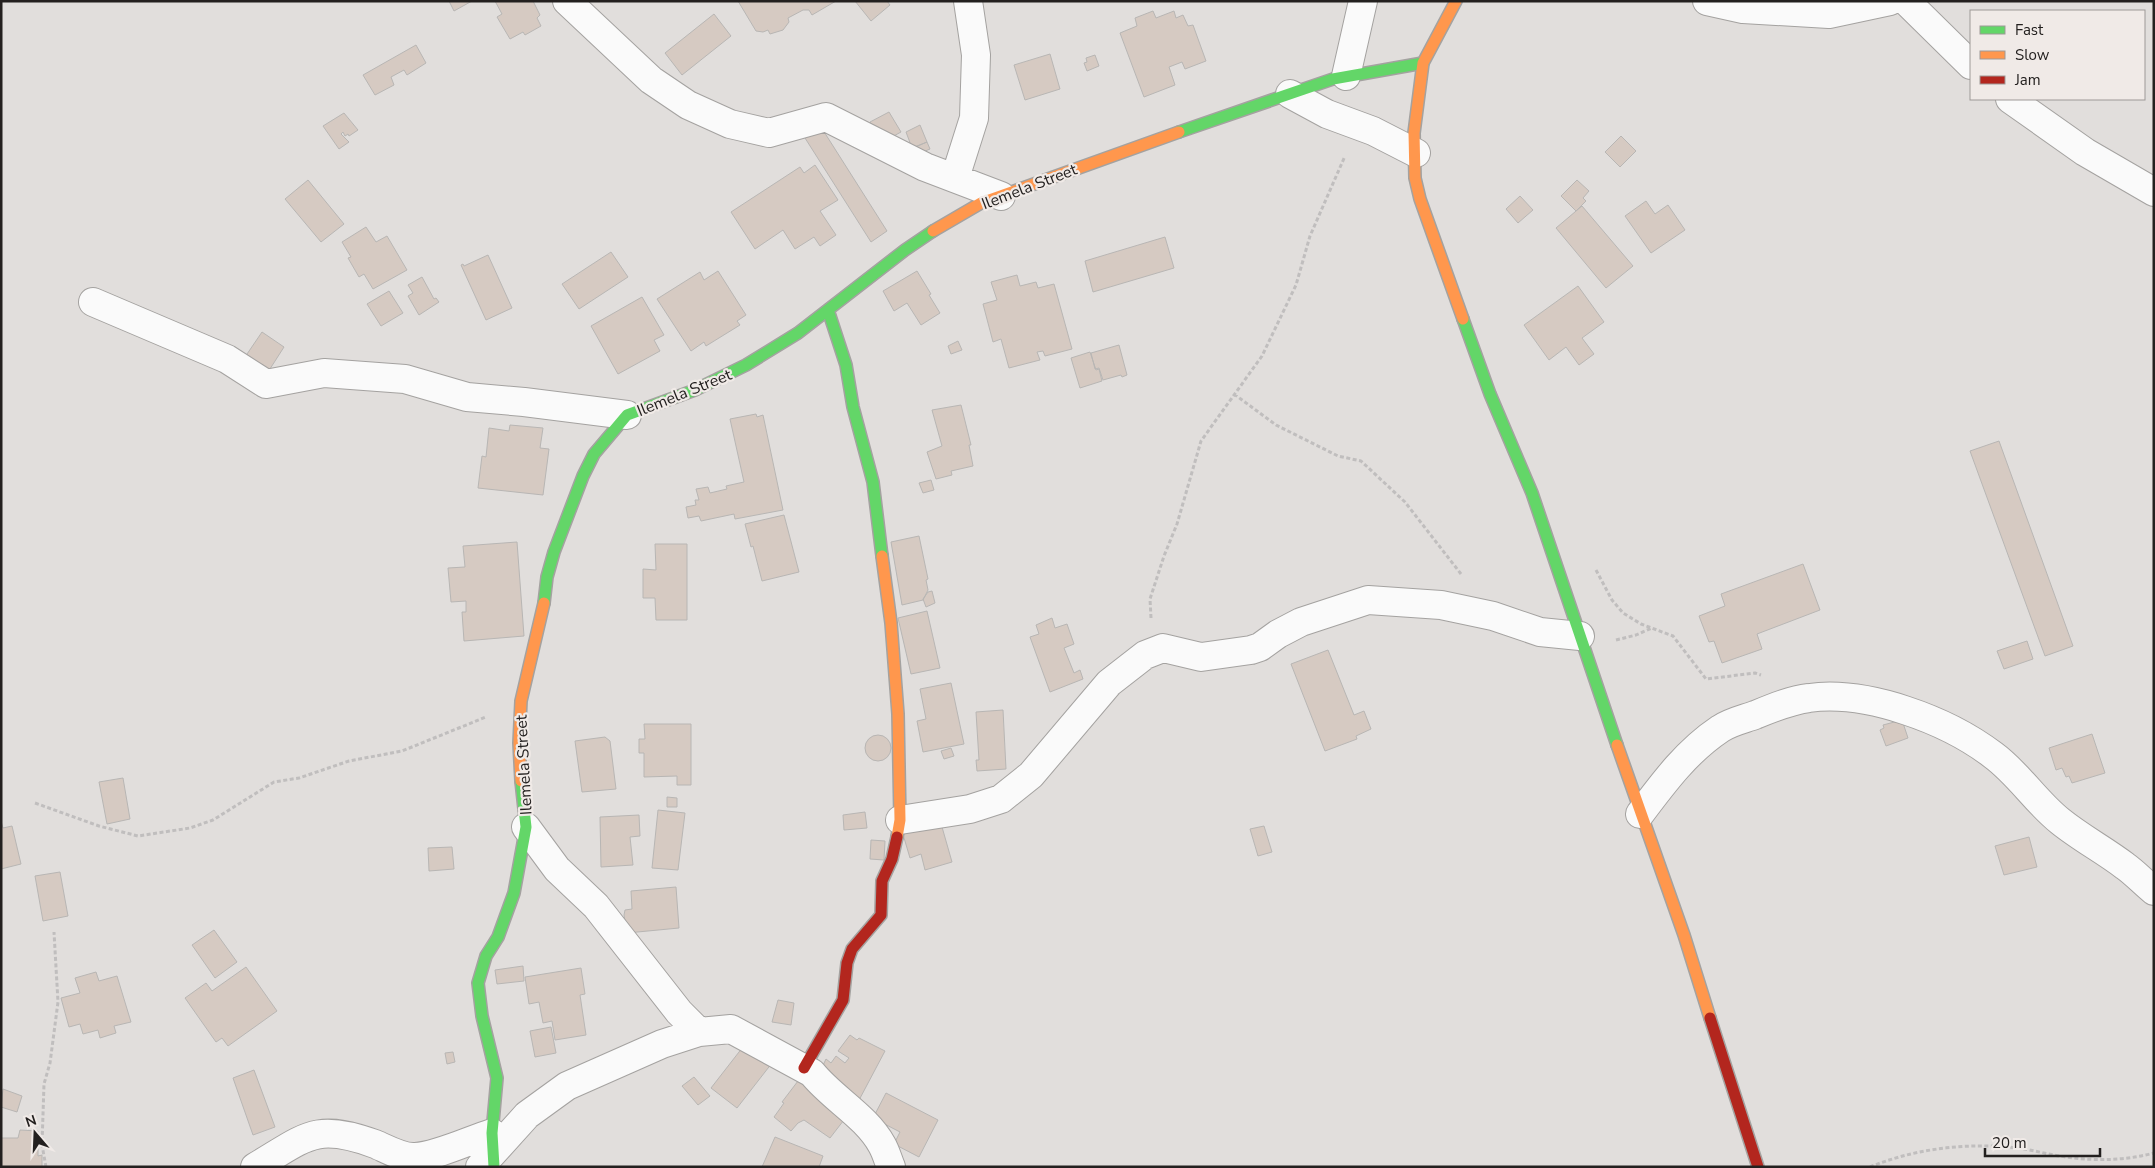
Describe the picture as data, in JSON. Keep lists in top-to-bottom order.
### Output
{
  "streets": {
    "street": ["Ilemela Street"]
  },
  "legend": ["Fast", "Slow", "Jam"],
  "scale_bar": "20 m",
  "north": "top"
}
